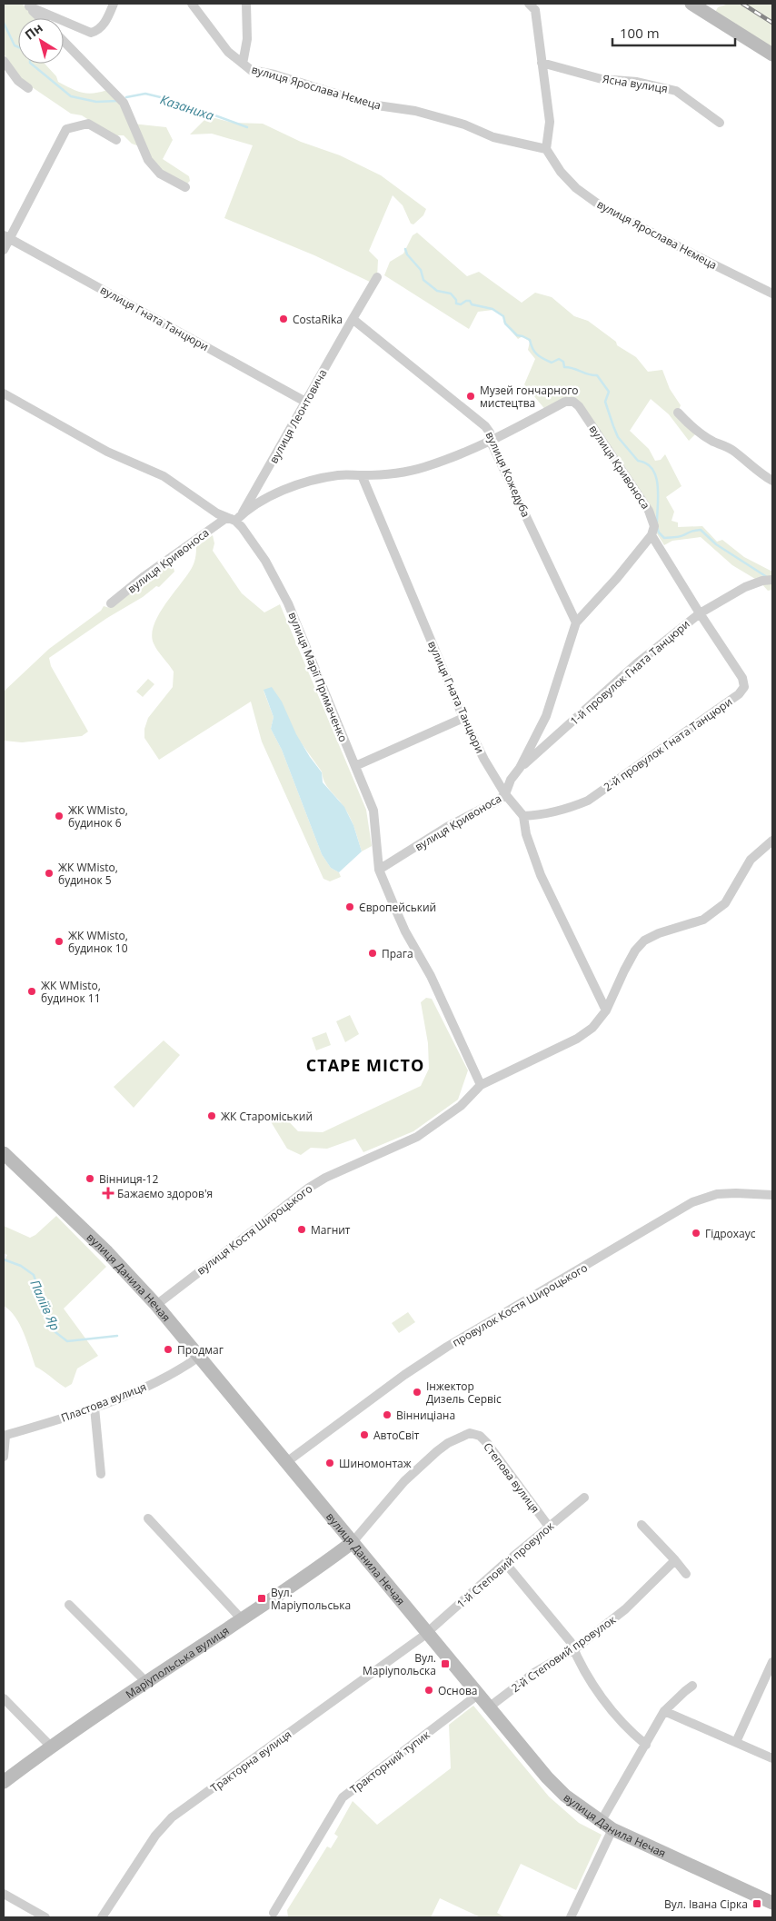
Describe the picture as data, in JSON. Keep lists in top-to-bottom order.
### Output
{
  "streets": {
    "main road": ["вулиця Данила Нечая", "Маріупольська вулиця"],
    "street": [
      "Ясна вулиця",
      "вулиця Ярослава Нємеца",
      "вулиця Гната Танцюри",
      "вулиця Леонтовича",
      "вулиця Кривоноса",
      "вулиця Кожедуба",
      "1-й провулок Гната Танцюри",
      "вулиця Марії Примаченко",
      "2-й провулок Гната Танцюри",
      "вулиця Костя Широцького",
      "провулок Костя Широцького",
      "Пластова вулиця",
      "Степова вулиця",
      "1-й Степовий провулок",
      "2-й Степовий провулок",
      "Тракторна вулиця",
      "Тракторний тупик"
    ]
  },
  "crossings": [
    ["вулиця Гната Танцюри", "вулиця Леонтовича"],
    ["вулиця Гната Танцюри", "вулиця Кривоноса"],
    ["вулиця Гната Танцюри", "2-й провулок Гната Танцюри"],
    ["вулиця Леонтовича", "вулиця Кривоноса"],
    ["вулиця Леонтовича", "вулиця Кожедуба"],
    ["вулиця Кривоноса", "вулиця Кожедуба"],
    ["вулиця Кривоноса", "1-й провулок Гната Танцюри"],
    ["вулиця Кривоноса", "вулиця Марії Примаченко"],
    ["вулиця Кривоноса", "2-й провулок Гната Танцюри"],
    ["1-й провулок Гната Танцюри", "2-й провулок Гната Танцюри"],
    ["вулиця Марії Примаченко", "вулиця Костя Широцького"],
    ["вулиця Костя Широцького", "вулиця Данила Нечая"],
    ["вулиця Данила Нечая", "провулок Костя Широцького"],
    ["вулиця Данила Нечая", "Пластова вулиця"],
    ["вулиця Данила Нечая", "Степова вулиця"],
    ["вулиця Данила Нечая", "1-й Степовий провулок"],
    ["вулиця Данила Нечая", "2-й Степовий провулок"],
    ["вулиця Данила Нечая", "Маріупольська вулиця"],
    ["вулиця Данила Нечая", "Тракторна вулиця"],
    ["вулиця Данила Нечая", "Тракторний тупик"],
    ["Степова вулиця", "1-й Степовий провулок"],
    ["Степова вулиця", "Маріупольська вулиця"],
    ["1-й Степовий провулок", "Тракторна вулиця"]
  ],
  "districts": ["СТАРЕ МІСТО"],
  "water": ["Казаниха", "Паліїв Яр"],
  "places": {
    "other": [
      "CostaRika",
      "Музей гончарного мистецтва",
      "ЖК WMisto, будинок 6",
      "ЖК WMisto, будинок 5",
      "Європейський",
      "ЖК WMisto, будинок 10",
      "Прага",
      "ЖК WMisto, будинок 11",
      "ЖК Староміський",
      "Вінниця-12",
      "Магнит",
      "Гідрохаус",
      "Продмаг",
      "Інжектор Дизель Сервіс",
      "Вінниціана",
      "АвтоСвіт",
      "Шиномонтаж",
      "Основа"
    ],
    "health": ["Бажаємо здоров'я"],
    "transit": ["Вул. Маріупольська", "Вул. Маріупольска", "Вул. Івана Сірка"]
  },
  "scale_bar": "100 m",
  "north": "top left"
}
